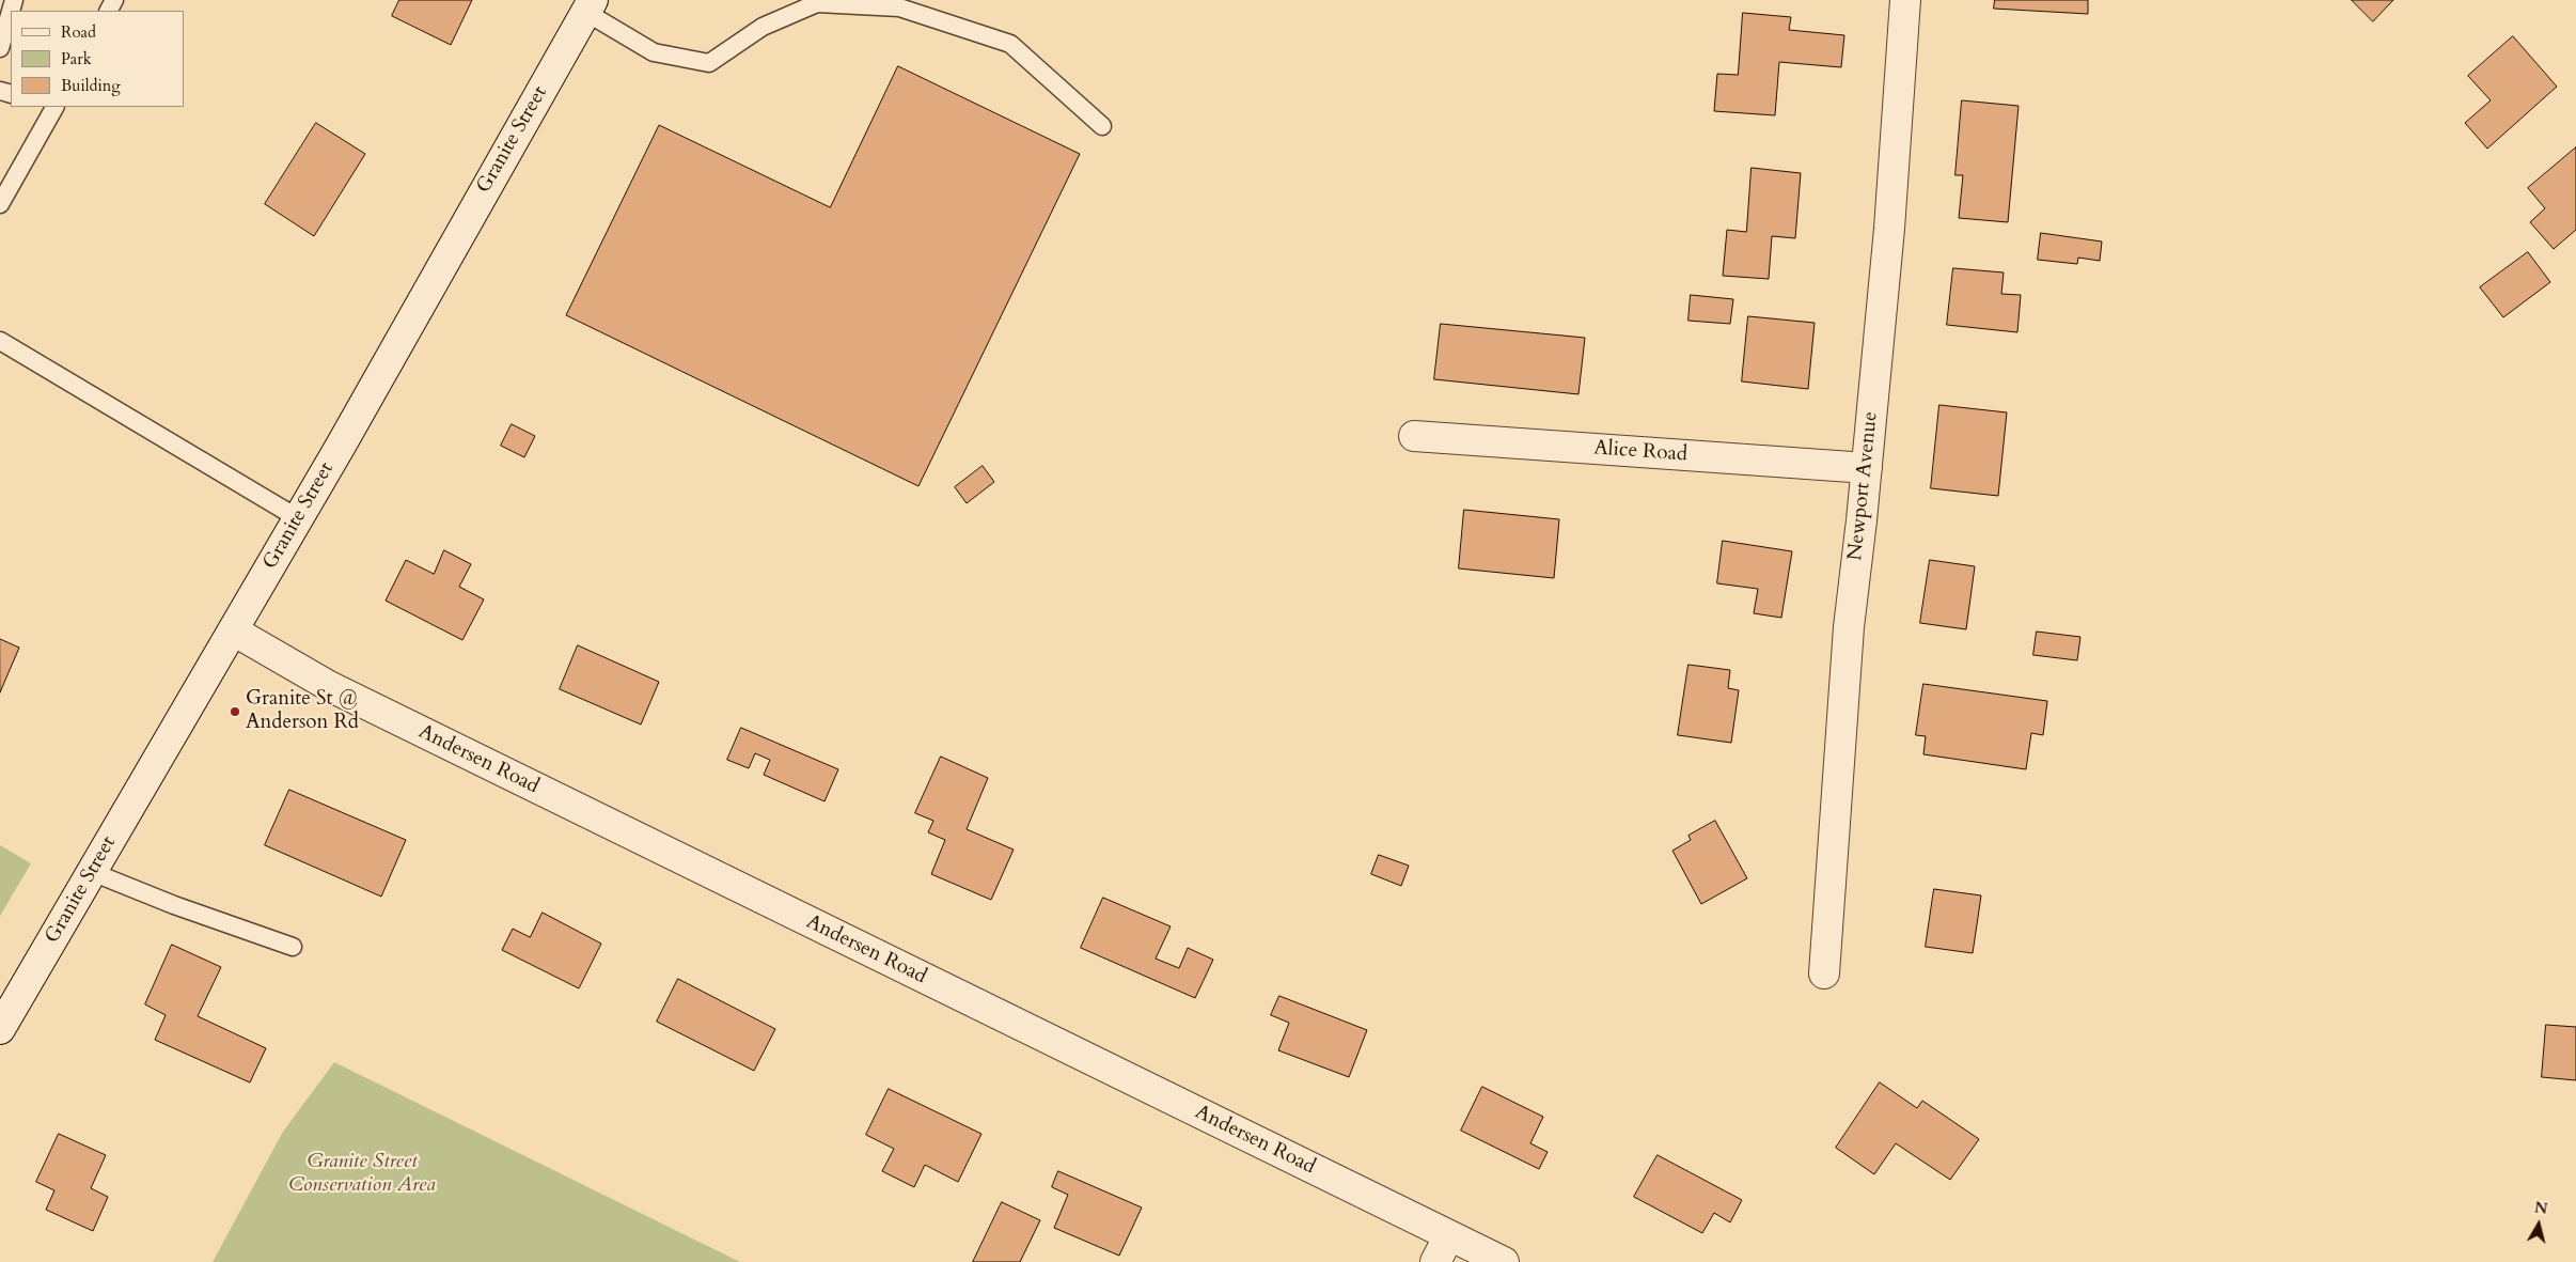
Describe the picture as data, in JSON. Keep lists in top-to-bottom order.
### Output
{
  "streets": {
    "street": [
      "Granite Street",
      "Alice Road",
      "Newport Avenue",
      "Andersen Road"
    ]
  },
  "crossings": [
    ["Granite Street", "Andersen Road"],
    ["Alice Road", "Newport Avenue"]
  ],
  "parks": ["Granite Street Conservation Area"],
  "places": ["Granite St @ Anderson Rd"],
  "legend": ["Road", "Park", "Building"],
  "north": "top"
}
